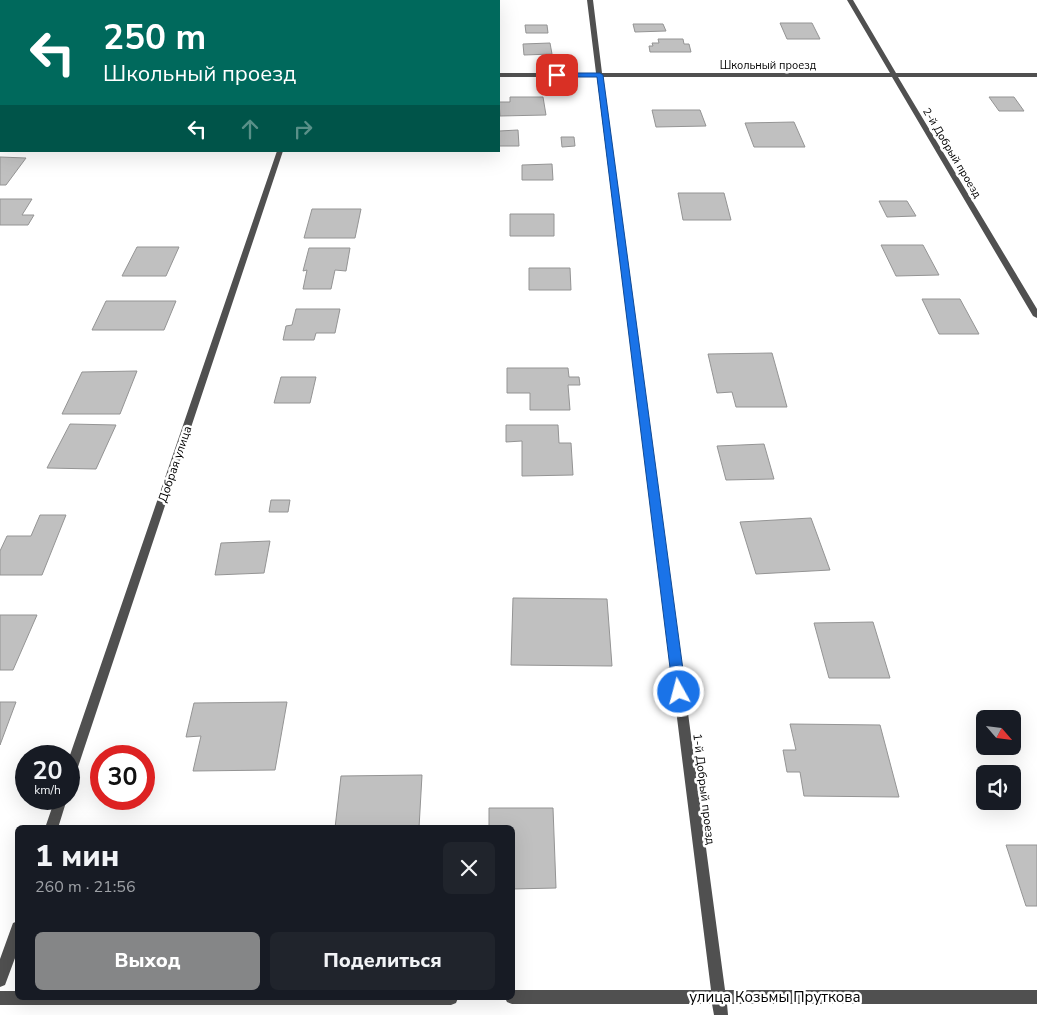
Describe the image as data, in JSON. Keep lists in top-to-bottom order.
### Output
{
  "streets": {
    "street": [
      "Школьный проезд",
      "2-й Добрый проезд",
      "Добрая улица",
      "1-й Добрый проезд",
      "улица Козьмы Пруткова"
    ]
  },
  "crossings": [
    ["Школьный проезд", "2-й Добрый проезд"],
    ["Школьный проезд", "1-й Добрый проезд"],
    ["1-й Добрый проезд", "улица Козьмы Пруткова"]
  ],
  "north": "bottom right",
  "page": {
    "turn": ["250 m", "Школьный проезд"],
    "speed": "20 km/h",
    "limit": "30",
    "heading": ["1 мин", "260 m · 21:56"],
    "buttons": ["Выход", "Поделиться"]
  }
}
